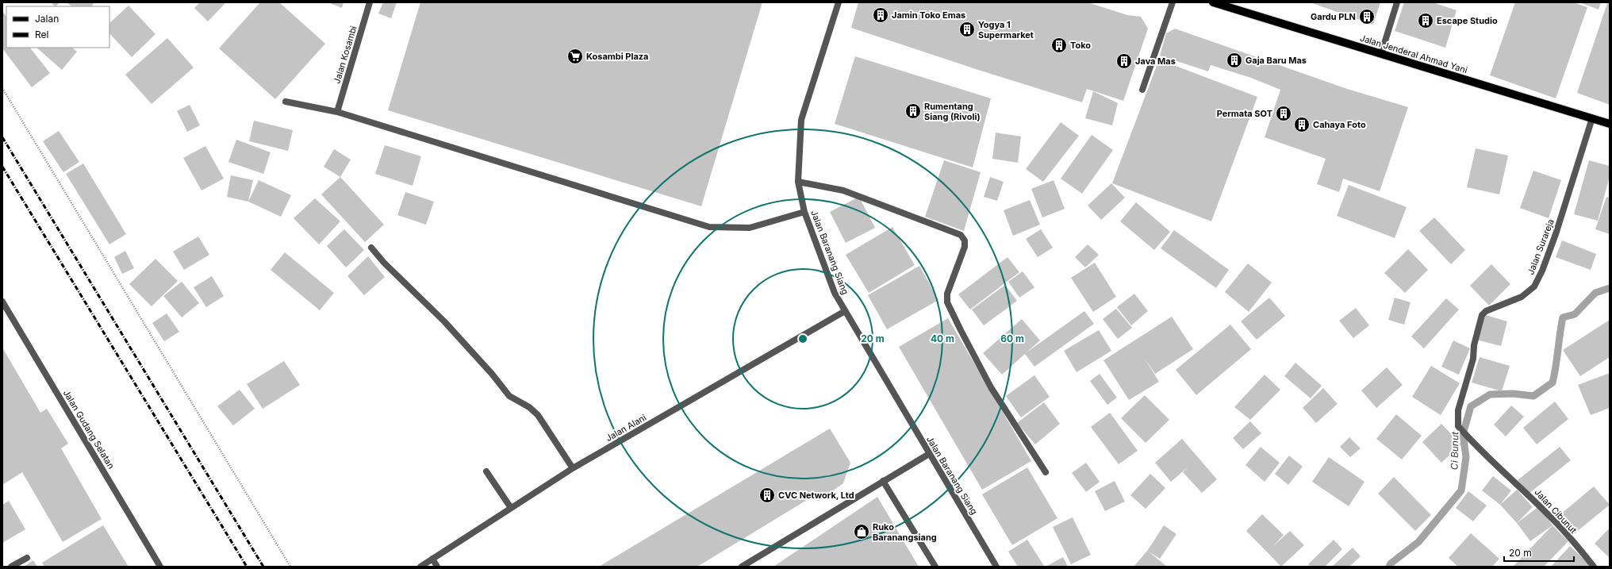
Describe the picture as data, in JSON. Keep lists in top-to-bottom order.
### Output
{
  "streets": {
    "main road": ["Jalan Jenderal Ahmad Yani"],
    "street": [
      "Jalan Kosambi",
      "Jalan Surareja",
      "Jalan Baranang Siang",
      "Jalan Alani",
      "Jalan Gudang Selatan",
      "Jalan Cibunut"
    ]
  },
  "crossings": [
    ["Jalan Jenderal Ahmad Yani", "Jalan Surareja"],
    ["Jalan Surareja", "Jalan Cibunut"],
    ["Jalan Baranang Siang", "Jalan Alani"]
  ],
  "water": ["Ci Bunut"],
  "places": {
    "building": [
      "Jamin Toko Emas",
      "Gardu PLN",
      "Escape Studio",
      "Yogya 1 Supermarket",
      "Toko",
      "Gaja Baru Mas",
      "Java Mas",
      "Rumentang Siang (Rivoli)",
      "Permata SOT",
      "Cahaya Foto",
      "CVC Network, Ltd"
    ],
    "supermarket": ["Kosambi Plaza"],
    "shop": ["Ruko Baranangsiang"]
  },
  "legend": ["Jalan", "Rel"],
  "scale_bar": "20 m",
  "rings": ["20 m", "40 m", "60 m"]
}
